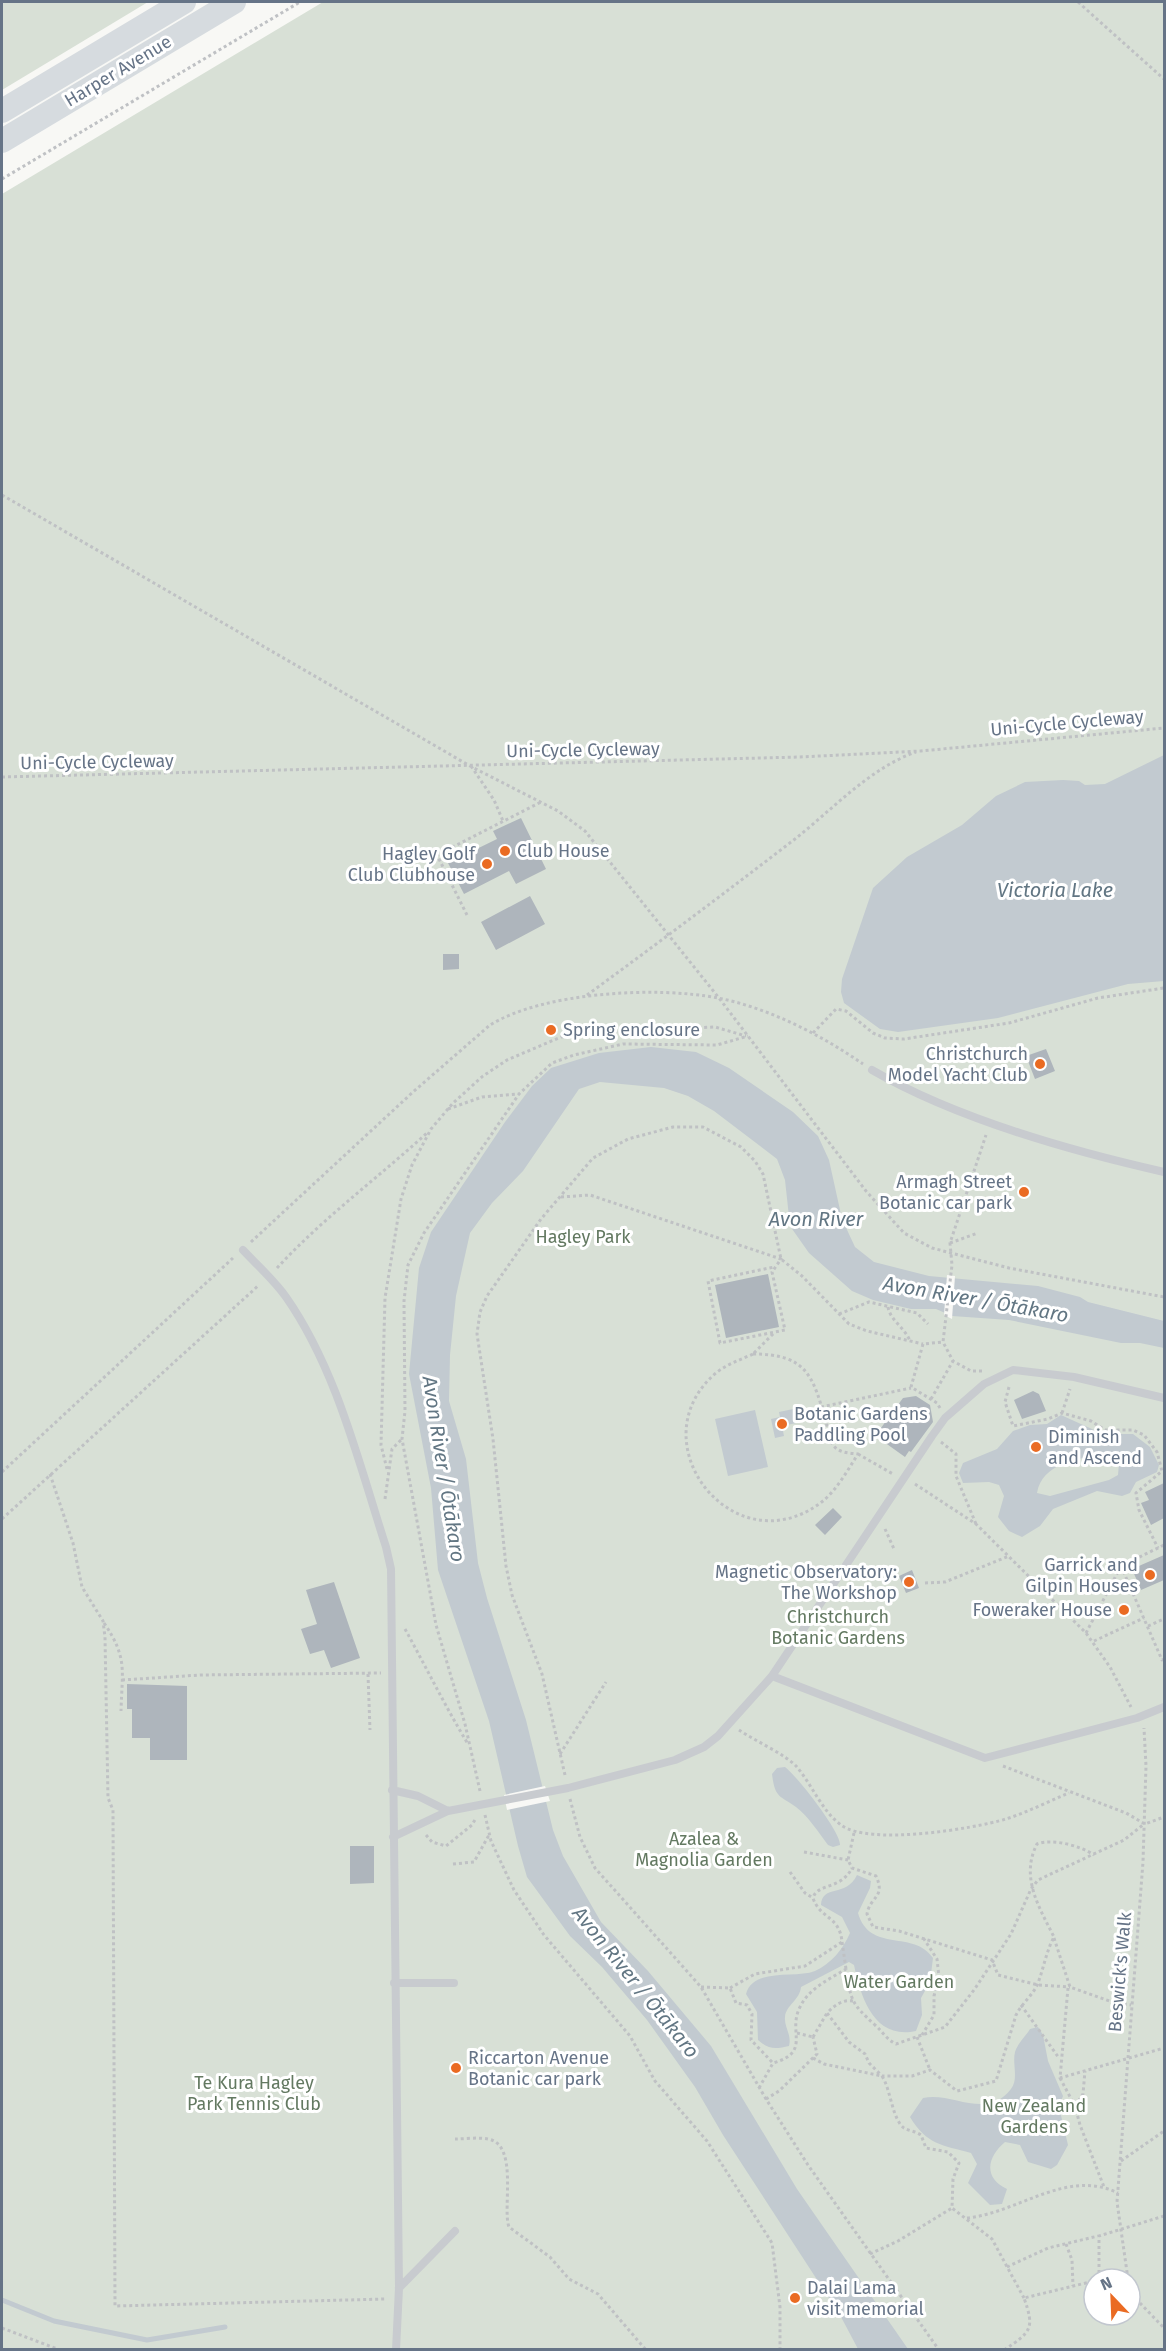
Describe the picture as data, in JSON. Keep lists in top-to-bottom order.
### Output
{
  "streets": {
    "main road": ["Harper Avenue"],
    "path": ["Uni-Cycle Cycleway", "Beswick's Walk"]
  },
  "water": ["Victoria Lake", "Avon River", "Avon River / Ōtākaro"],
  "parks": [
    "Hagley Park",
    "Christchurch Botanic Gardens",
    "Azalea & Magnolia Garden",
    "Water Garden",
    "Te Kura Hagley Park Tennis Club",
    "New Zealand Gardens"
  ],
  "places": [
    "Club House",
    "Hagley Golf Club Clubhouse",
    "Spring enclosure",
    "Christchurch Model Yacht Club",
    "Armagh Street Botanic car park",
    "Botanic Gardens Paddling Pool",
    "Diminish and Ascend",
    "Garrick and Gilpin Houses",
    "Magnetic Observatory: The Workshop",
    "Foweraker House",
    "Riccarton Avenue Botanic car park",
    "Dalai Lama visit memorial"
  ],
  "north": "top left"
}
